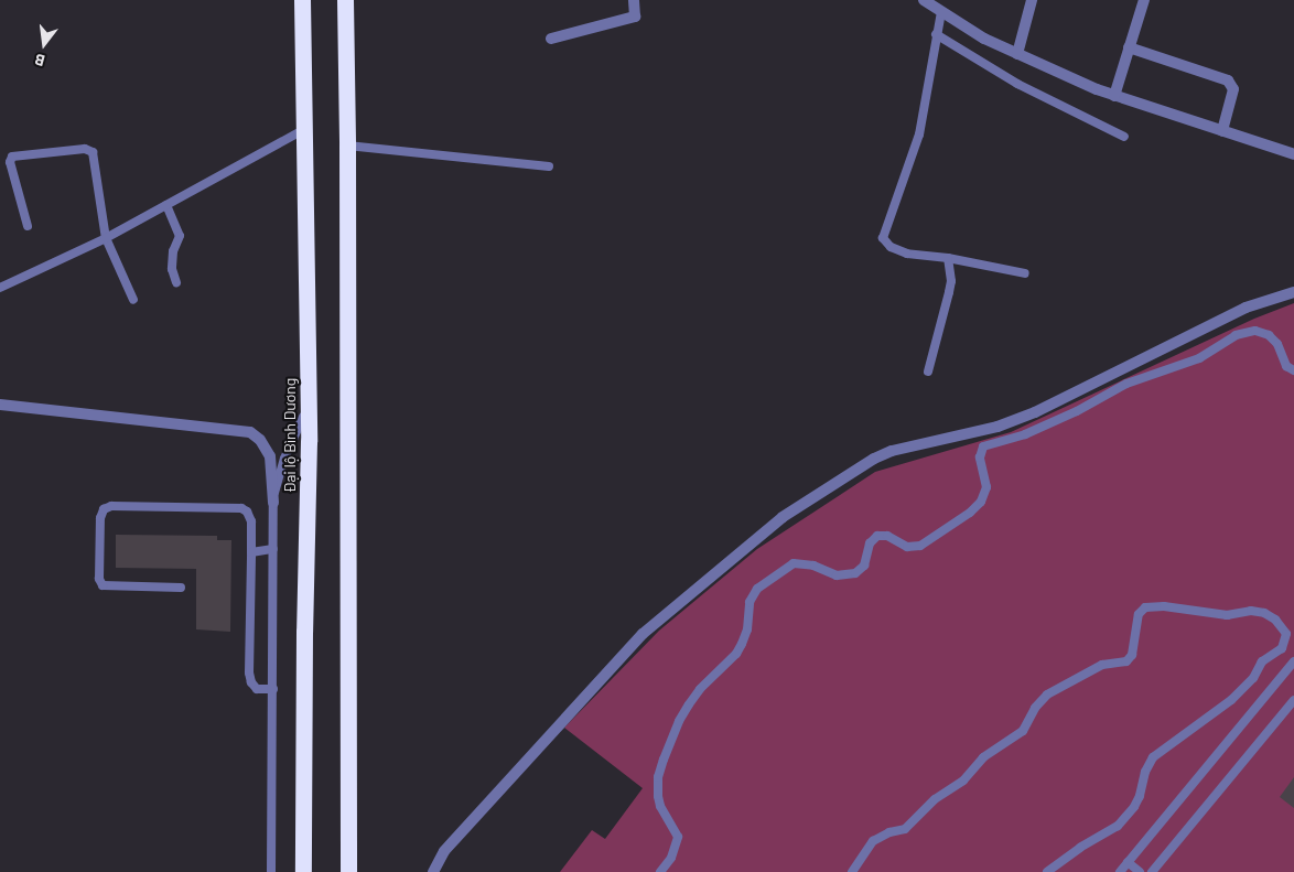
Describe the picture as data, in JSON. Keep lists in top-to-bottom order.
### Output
{
  "streets": {
    "highway": ["Đại lộ Bình Dương"]
  },
  "north": "bottom"
}
